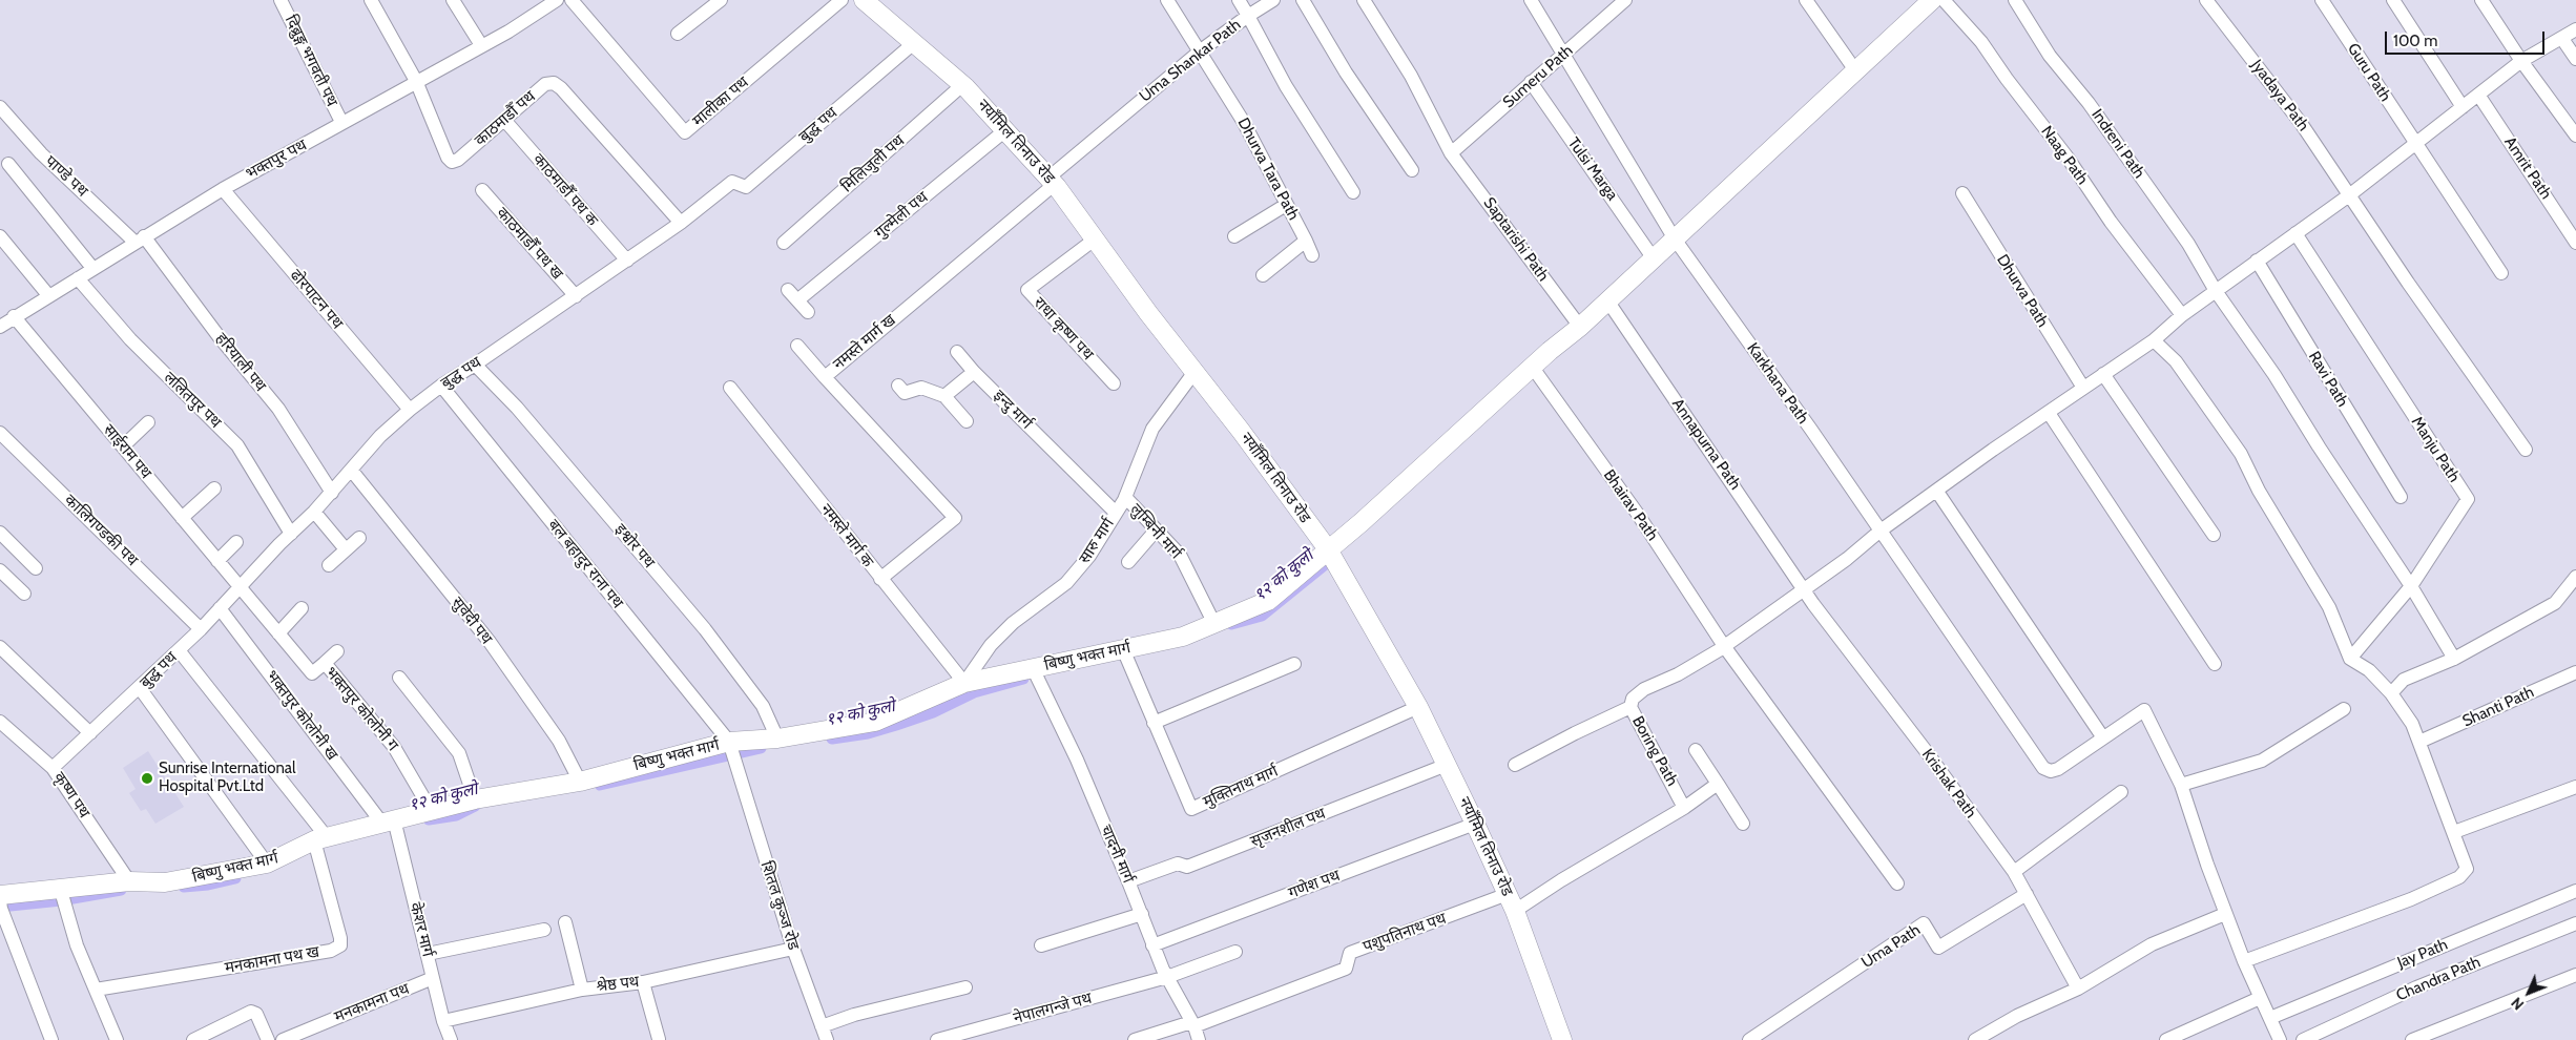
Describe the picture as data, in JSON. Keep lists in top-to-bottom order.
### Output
{
  "streets": {
    "street": [
      "दिब्रुङ्ग भगवती पथ",
      "Uma Shankar Path",
      "Guru Path",
      "Sumeru Path",
      "Jyadaya Path",
      "मालीका पथ",
      "काठमाडौँ पथ",
      "बुद्ध पथ",
      "नयाँमिल तिनाउ रोड",
      "Indreni Path",
      "Naag Path",
      "भक्तपुर पथ",
      "मिलिजुली पथ",
      "Amrit Path",
      "Dhurva Tara Path",
      "Tulsi Marga",
      "पाण्डे पथ",
      "काठमाडौँ पथ क",
      "गुल्मेली पथ",
      "Saptarishi Path",
      "काठमाडौँ पथ ख",
      "Dhurva Path",
      "ढोरपाटन पथ",
      "राधा कृष्ण पथ",
      "नमस्ते मार्ग ख",
      "हरियाली पथ",
      "Ravi Path",
      "Karkhana Path",
      "ललितपुर पथ",
      "इन्दु मार्ग",
      "Annapurna Path",
      "Manju Path",
      "साईराम पथ",
      "Bhairav Path",
      "कालिगण्डकी पथ",
      "लुम्बिनी मार्ग",
      "नमस्ते मार्ग क",
      "सारु मार्ग",
      "इश्वोर पथ",
      "बल बहादुर राना पथ",
      "सुवेदी पथ",
      "बिष्णु भक्त मार्ग",
      "Shanti Path",
      "भक्तपुर कोलोनी ग",
      "भक्तपुर कोलोनी ख",
      "Boring Path",
      "Krishak Path",
      "मुक्तिनाथ मार्ग",
      "कृष्ण पथ",
      "सृजनशील पथ",
      "चादनी मार्ग",
      "गणेश पथ",
      "शितल कुञ्ज रोड",
      "केशर मार्ग",
      "पशुपतिनाथ पथ",
      "Uma Path",
      "Jay Path",
      "मनकामना पथ ख",
      "Chandra Path",
      "श्रेष्ठ पथ",
      "मनकामना पथ",
      "नेपालगन्जे पथ"
    ]
  },
  "crossings": [
    ["दिब्रुङ्ग भगवती पथ", "भक्तपुर पथ"],
    ["Uma Shankar Path", "नयाँमिल तिनाउ रोड"],
    ["Uma Shankar Path", "Dhurva Tara Path"],
    ["Uma Shankar Path", "नमस्ते मार्ग ख"],
    ["Guru Path", "Boring Path"],
    ["Sumeru Path", "Tulsi Marga"],
    ["Sumeru Path", "Saptarishi Path"],
    ["Sumeru Path", "Karkhana Path"],
    ["Jyadaya Path", "Boring Path"],
    ["काठमाडौँ पथ", "बुद्ध पथ"],
    ["काठमाडौँ पथ", "भक्तपुर पथ"],
    ["काठमाडौँ पथ", "काठमाडौँ पथ क"],
    ["बुद्ध पथ", "नयाँमिल तिनाउ रोड"],
    ["बुद्ध पथ", "काठमाडौँ पथ क"],
    ["बुद्ध पथ", "काठमाडौँ पथ ख"],
    ["बुद्ध पथ", "ढोरपाटन पथ"],
    ["बुद्ध पथ", "हरियाली पथ"],
    ["बुद्ध पथ", "ललितपुर पथ"],
    ["बुद्ध पथ", "साईराम पथ"],
    ["बुद्ध पथ", "कालिगण्डकी पथ"],
    ["बुद्ध पथ", "इश्वोर पथ"],
    ["बुद्ध पथ", "बल बहादुर राना पथ"],
    ["बुद्ध पथ", "सुवेदी पथ"],
    ["बुद्ध पथ", "भक्तपुर कोलोनी ग"],
    ["बुद्ध पथ", "भक्तपुर कोलोनी ख"],
    ["बुद्ध पथ", "कृष्ण पथ"],
    ["नयाँमिल तिनाउ रोड", "मिलिजुली पथ"],
    ["नयाँमिल तिनाउ रोड", "गुल्मेली पथ"],
    ["नयाँमिल तिनाउ रोड", "राधा कृष्ण पथ"],
    ["नयाँमिल तिनाउ रोड", "नमस्ते मार्ग ख"],
    ["नयाँमिल तिनाउ रोड", "सारु मार्ग"],
    ["नयाँमिल तिनाउ रोड", "बिष्णु भक्त मार्ग"],
    ["नयाँमिल तिनाउ रोड", "मुक्तिनाथ मार्ग"],
    ["नयाँमिल तिनाउ रोड", "सृजनशील पथ"],
    ["नयाँमिल तिनाउ रोड", "गणेश पथ"],
    ["नयाँमिल तिनाउ रोड", "पशुपतिनाथ पथ"],
    ["Indreni Path", "Manju Path"],
    ["Indreni Path", "Boring Path"],
    ["Naag Path", "Boring Path"],
    ["भक्तपुर पथ", "पाण्डे पथ"],
    ["भक्तपुर पथ", "ढोरपाटन पथ"],
    ["भक्तपुर पथ", "हरियाली पथ"],
    ["भक्तपुर पथ", "ललितपुर पथ"],
    ["भक्तपुर पथ", "साईराम पथ"],
    ["Amrit Path", "Boring Path"],
    ["Tulsi Marga", "बिष्णु भक्त मार्ग"],
    ["पाण्डे पथ", "हरियाली पथ"],
    ["Saptarishi Path", "बिष्णु भक्त मार्ग"],
    ["Dhurva Path", "Boring Path"],
    ["नमस्ते मार्ग ख", "नमस्ते मार्ग क"],
    ["Ravi Path", "Boring Path"],
    ["Karkhana Path", "बिष्णु भक्त मार्ग"],
    ["Karkhana Path", "Boring Path"],
    ["इन्दु मार्ग", "सारु मार्ग"],
    ["Annapurna Path", "बिष्णु भक्त मार्ग"],
    ["Annapurna Path", "Boring Path"],
    ["Annapurna Path", "Krishak Path"],
    ["Manju Path", "Boring Path"],
    ["साईराम पथ", "भक्तपुर कोलोनी ग"],
    ["Bhairav Path", "बिष्णु भक्त मार्ग"],
    ["Bhairav Path", "Boring Path"],
    ["लुम्बिनी मार्ग", "सारु मार्ग"],
    ["लुम्बिनी मार्ग", "बिष्णु भक्त मार्ग"],
    ["नमस्ते मार्ग क", "सारु मार्ग"],
    ["नमस्ते मार्ग क", "बिष्णु भक्त मार्ग"],
    ["सारु मार्ग", "बिष्णु भक्त मार्ग"],
    ["इश्वोर पथ", "बिष्णु भक्त मार्ग"],
    ["बल बहादुर राना पथ", "बिष्णु भक्त मार्ग"],
    ["बल बहादुर राना पथ", "शितल कुञ्ज रोड"],
    ["सुवेदी पथ", "बिष्णु भक्त मार्ग"],
    ["बिष्णु भक्त मार्ग", "भक्तपुर कोलोनी ग"],
    ["बिष्णु भक्त मार्ग", "भक्तपुर कोलोनी ख"],
    ["बिष्णु भक्त मार्ग", "मुक्तिनाथ मार्ग"],
    ["बिष्णु भक्त मार्ग", "कृष्ण पथ"],
    ["बिष्णु भक्त मार्ग", "चादनी मार्ग"],
    ["बिष्णु भक्त मार्ग", "शितल कुञ्ज रोड"],
    ["बिष्णु भक्त मार्ग", "केशर मार्ग"],
    ["बिष्णु भक्त मार्ग", "मनकामना पथ ख"],
    ["भक्तपुर कोलोनी ख", "केशर मार्ग"],
    ["Boring Path", "Krishak Path"],
    ["Krishak Path", "Uma Path"],
    ["सृजनशील पथ", "चादनी मार्ग"],
    ["चादनी मार्ग", "गणेश पथ"],
    ["चादनी मार्ग", "पशुपतिनाथ पथ"],
    ["चादनी मार्ग", "नेपालगन्जे पथ"],
    ["शितल कुञ्ज रोड", "श्रेष्ठ पथ"],
    ["केशर मार्ग", "श्रेष्ठ पथ"],
    ["केशर मार्ग", "मनकामना पथ"]
  ],
  "water": ["१२ को कुलो"],
  "places": ["Sunrise International Hospital Pvt.Ltd"],
  "scale_bar": "100 m",
  "north": "bottom left"
}
